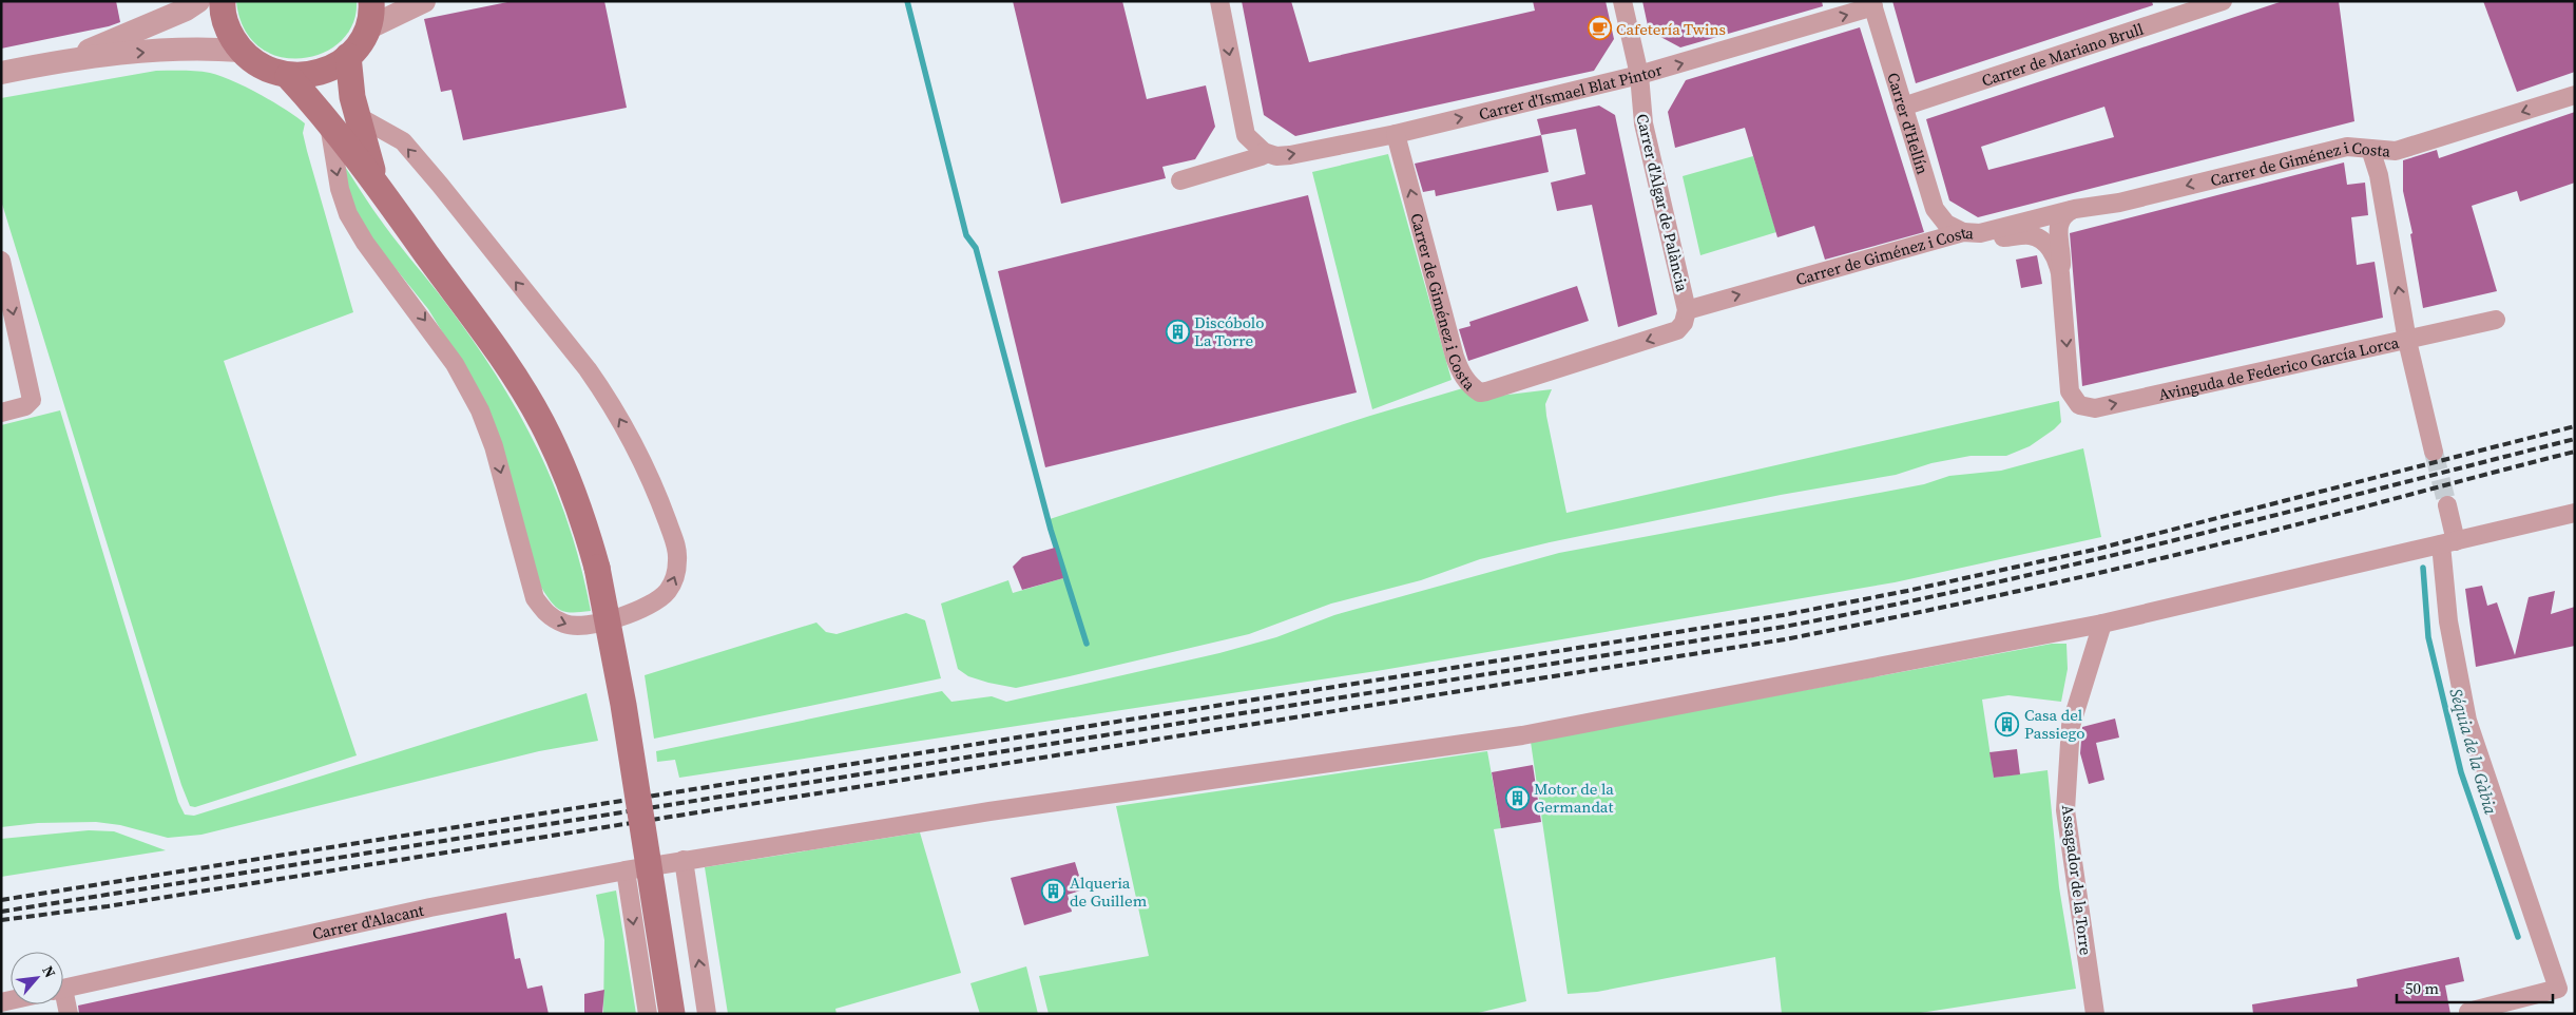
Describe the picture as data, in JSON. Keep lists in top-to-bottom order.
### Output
{
  "streets": {
    "street": [
      "Carrer de Mariano Brull",
      "Carrer d'Ismael Blat Pintor",
      "Carrer d'Hellín",
      "Carrer de Giménez i Costa",
      "Carrer d'Algar de Palància",
      "Avinguda de Federico García Lorca",
      "Assagador de la Torre",
      "Carrer d'Alacant"
    ]
  },
  "crossings": [
    ["Carrer de Mariano Brull", "Carrer d'Hellín"],
    ["Carrer d'Ismael Blat Pintor", "Carrer d'Hellín"],
    ["Carrer d'Ismael Blat Pintor", "Carrer de Giménez i Costa"],
    ["Carrer d'Ismael Blat Pintor", "Carrer d'Algar de Palància"],
    ["Carrer d'Hellín", "Carrer de Giménez i Costa"],
    ["Carrer de Giménez i Costa", "Carrer d'Algar de Palància"],
    ["Assagador de la Torre", "Carrer d'Alacant"]
  ],
  "one_way": ["Carrer d'Ismael Blat Pintor"],
  "water": ["Séquia de la Gàbia"],
  "places": {
    "cafe": ["Cafetería Twins"],
    "building": [
      "Discóbolo La Torre",
      "Casa del Passiego",
      "Motor de la Germandat",
      "Alqueria de Guillem"
    ]
  },
  "scale_bar": "50 m",
  "north": "top right"
}
